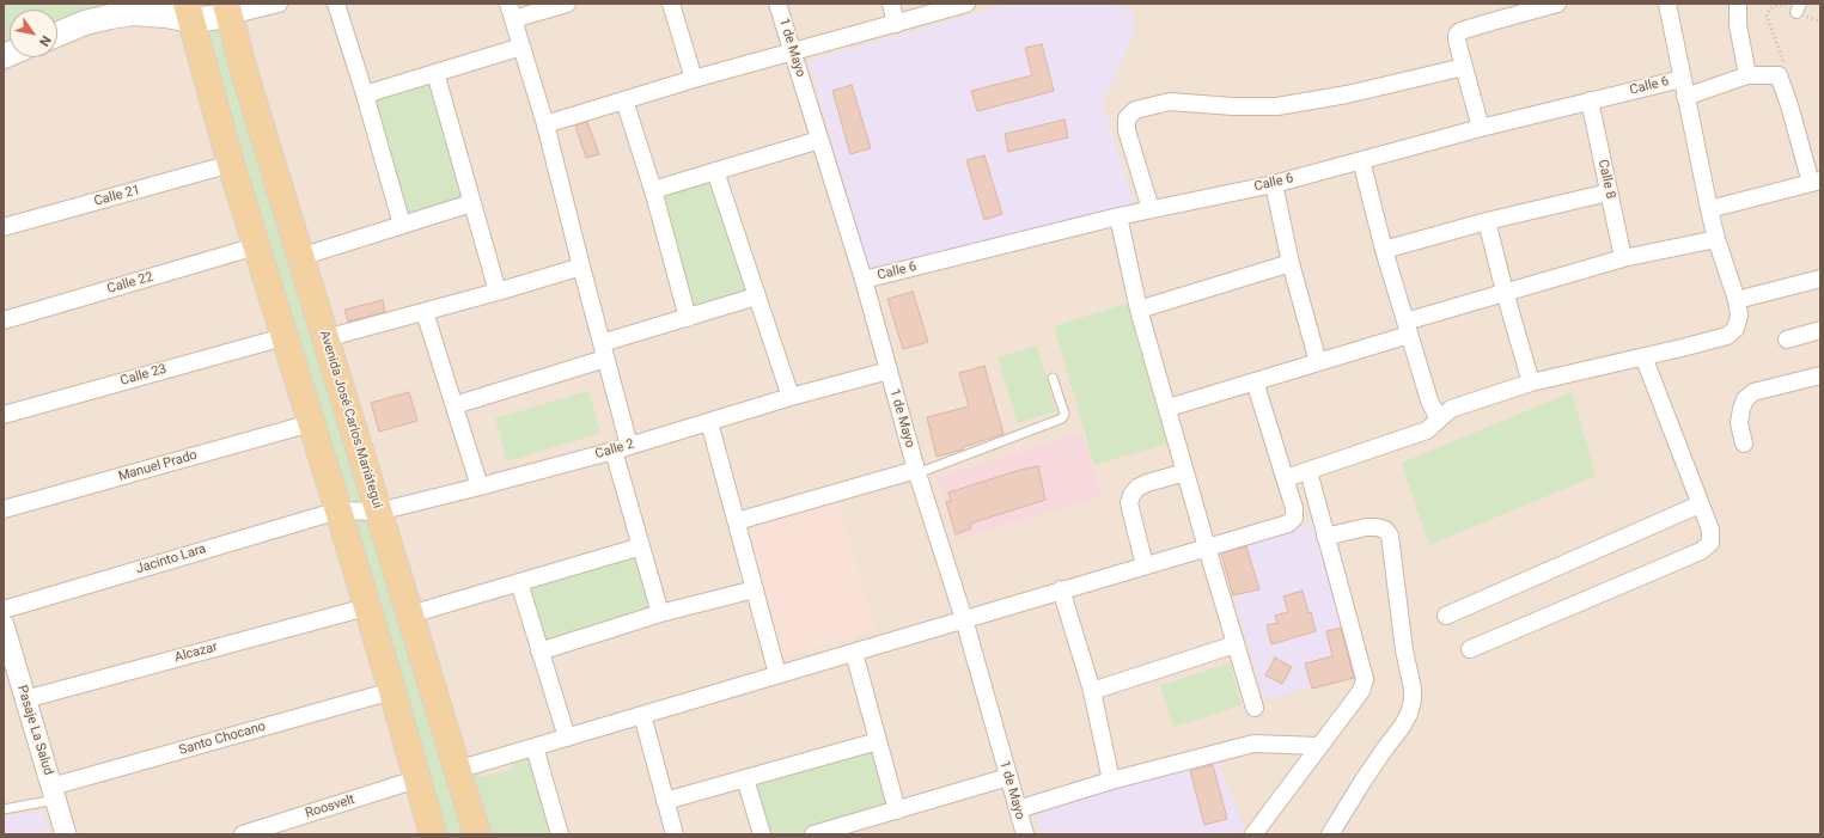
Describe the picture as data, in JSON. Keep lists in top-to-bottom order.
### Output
{
  "streets": {
    "main road": ["Avenida José Carlos Mariátegui"],
    "street": [
      "1 de Mayo",
      "Calle 6",
      "Calle 8",
      "Calle 21",
      "Calle 22",
      "Calle 23",
      "Calle 2",
      "Manuel Prado",
      "Jacinto Lara",
      "Alcazar",
      "Pasaje La Salud",
      "Santo Chocano",
      "Roosvelt"
    ]
  },
  "crossings": [
    ["1 de Mayo", "Calle 6"],
    ["1 de Mayo", "Calle 2"],
    ["Calle 6", "Calle 8"],
    ["Avenida José Carlos Mariátegui", "Calle 2"],
    ["Calle 2", "Jacinto Lara"],
    ["Alcazar", "Pasaje La Salud"],
    ["Pasaje La Salud", "Santo Chocano"]
  ],
  "north": "bottom right"
}
